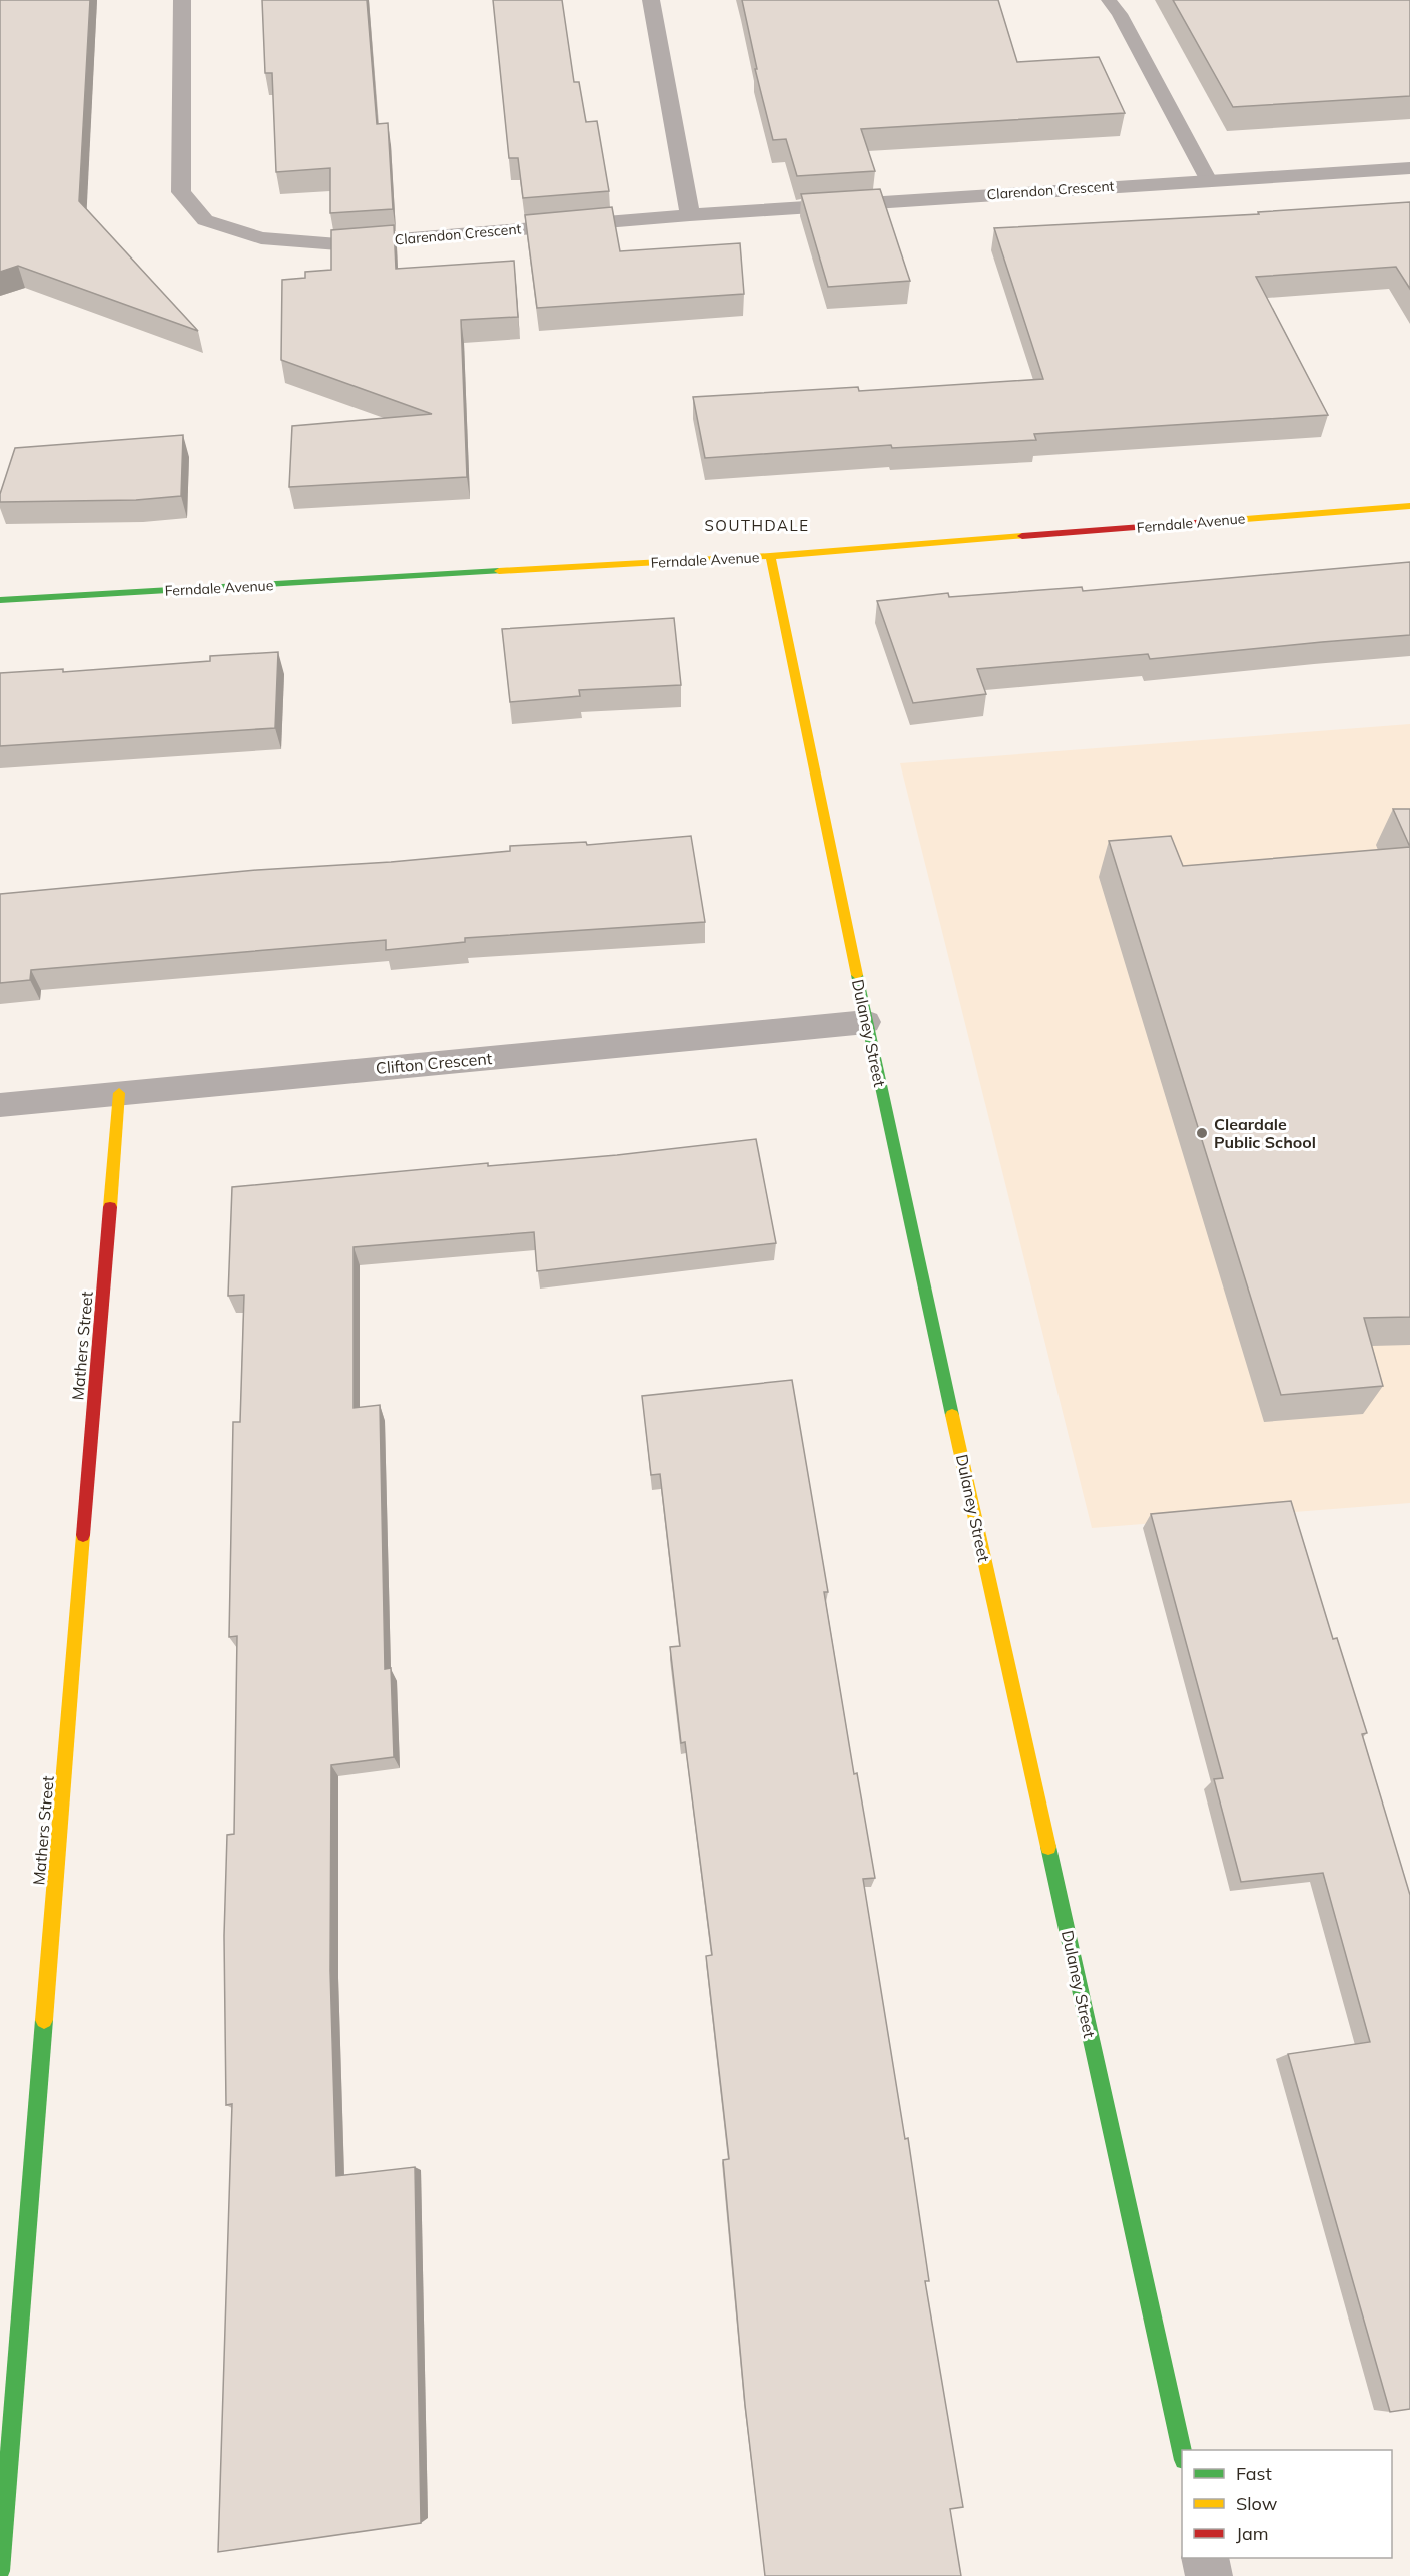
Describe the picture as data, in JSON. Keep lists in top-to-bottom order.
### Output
{
  "streets": {
    "street": [
      "Clarendon Crescent",
      "Ferndale Avenue",
      "Dulaney Street",
      "Clifton Crescent",
      "Mathers Street"
    ]
  },
  "crossings": [
    ["Ferndale Avenue", "Dulaney Street"],
    ["Dulaney Street", "Clifton Crescent"],
    ["Clifton Crescent", "Mathers Street"]
  ],
  "districts": ["SOUTHDALE"],
  "places": ["Cleardale Public School"],
  "legend": ["Fast", "Slow", "Jam"]
}
